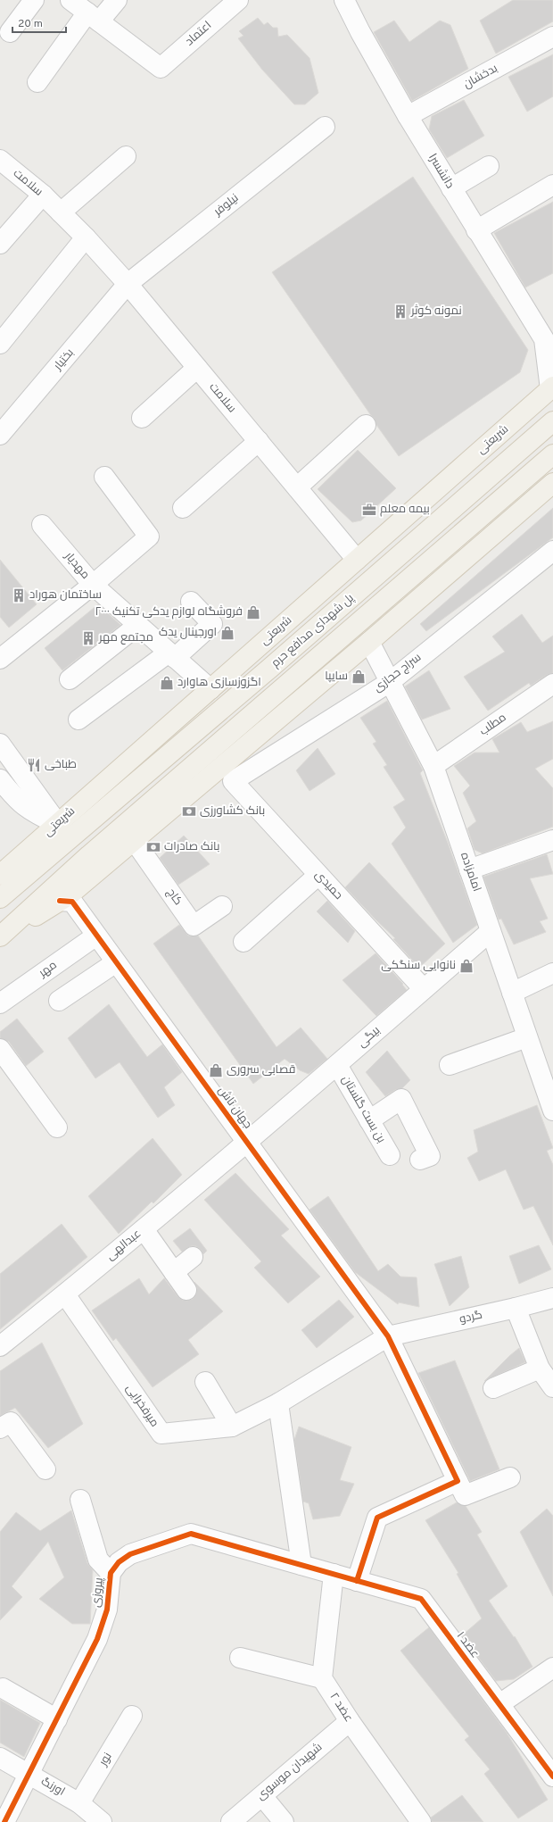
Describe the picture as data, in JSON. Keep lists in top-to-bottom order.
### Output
{
  "streets": {
    "main road": ["شریعتی", "پل شهدای مدافع حرم"],
    "street": [
      "اعتماد",
      "بدخشان",
      "دانشسرا",
      "سلامت",
      "نیلوفر",
      "بختیار",
      "مهدیار",
      "سراج حجازی",
      "مطلب",
      "امامزاده",
      "حمیدی",
      "کاج",
      "مهر",
      "بیگی",
      "جهان تاش",
      "بن بست گلستان",
      "عبدالهی",
      "گردو",
      "میرفخرایی",
      "پیروزی",
      "عضد ۱",
      "عضد ۲",
      "نور",
      "شهیدان موسوی",
      "اورنگ"
    ]
  },
  "crossings": [
    ["بدخشان", "دانشسرا"],
    ["دانشسرا", "شریعتی"],
    ["سلامت", "نیلوفر"],
    ["سلامت", "بختیار"],
    ["سلامت", "شریعتی"],
    ["نیلوفر", "بختیار"],
    ["شریعتی", "مهدیار"],
    ["شریعتی", "پل شهدای مدافع حرم"],
    ["سراج حجازی", "امامزاده"],
    ["سراج حجازی", "حمیدی"],
    ["مطلب", "امامزاده"],
    ["امامزاده", "بیگی"],
    ["حمیدی", "بیگی"],
    ["مهر", "جهان تاش"],
    ["بیگی", "جهان تاش"],
    ["بیگی", "بن بست گلستان"],
    ["بیگی", "عبدالهی"],
    ["جهان تاش", "عبدالهی"],
    ["جهان تاش", "گردو"],
    ["جهان تاش", "میرفخرایی"],
    ["عبدالهی", "میرفخرایی"],
    ["گردو", "میرفخرایی"],
    ["پیروزی", "عضد ۱"],
    ["پیروزی", "اورنگ"],
    ["عضد ۲", "شهیدان موسوی"],
    ["نور", "اورنگ"]
  ],
  "places": {
    "building": ["نمونه کوثر", "ساختمان هوراد", "مجتمع مهر"],
    "office": ["بیمه معلم"],
    "shop": [
      "فروشگاه لوازم یدکی تکنیک ۲۰۰۰",
      "اورجینال یدک",
      "سایپا",
      "اگزوزسازی هاوارد",
      "نانوایی سنگکی",
      "قصابی سروری"
    ],
    "restaurant": ["طباخی"],
    "bank": ["بانک کشاورزی", "بانک صادرات"]
  },
  "scale_bar": "20 m"
}
